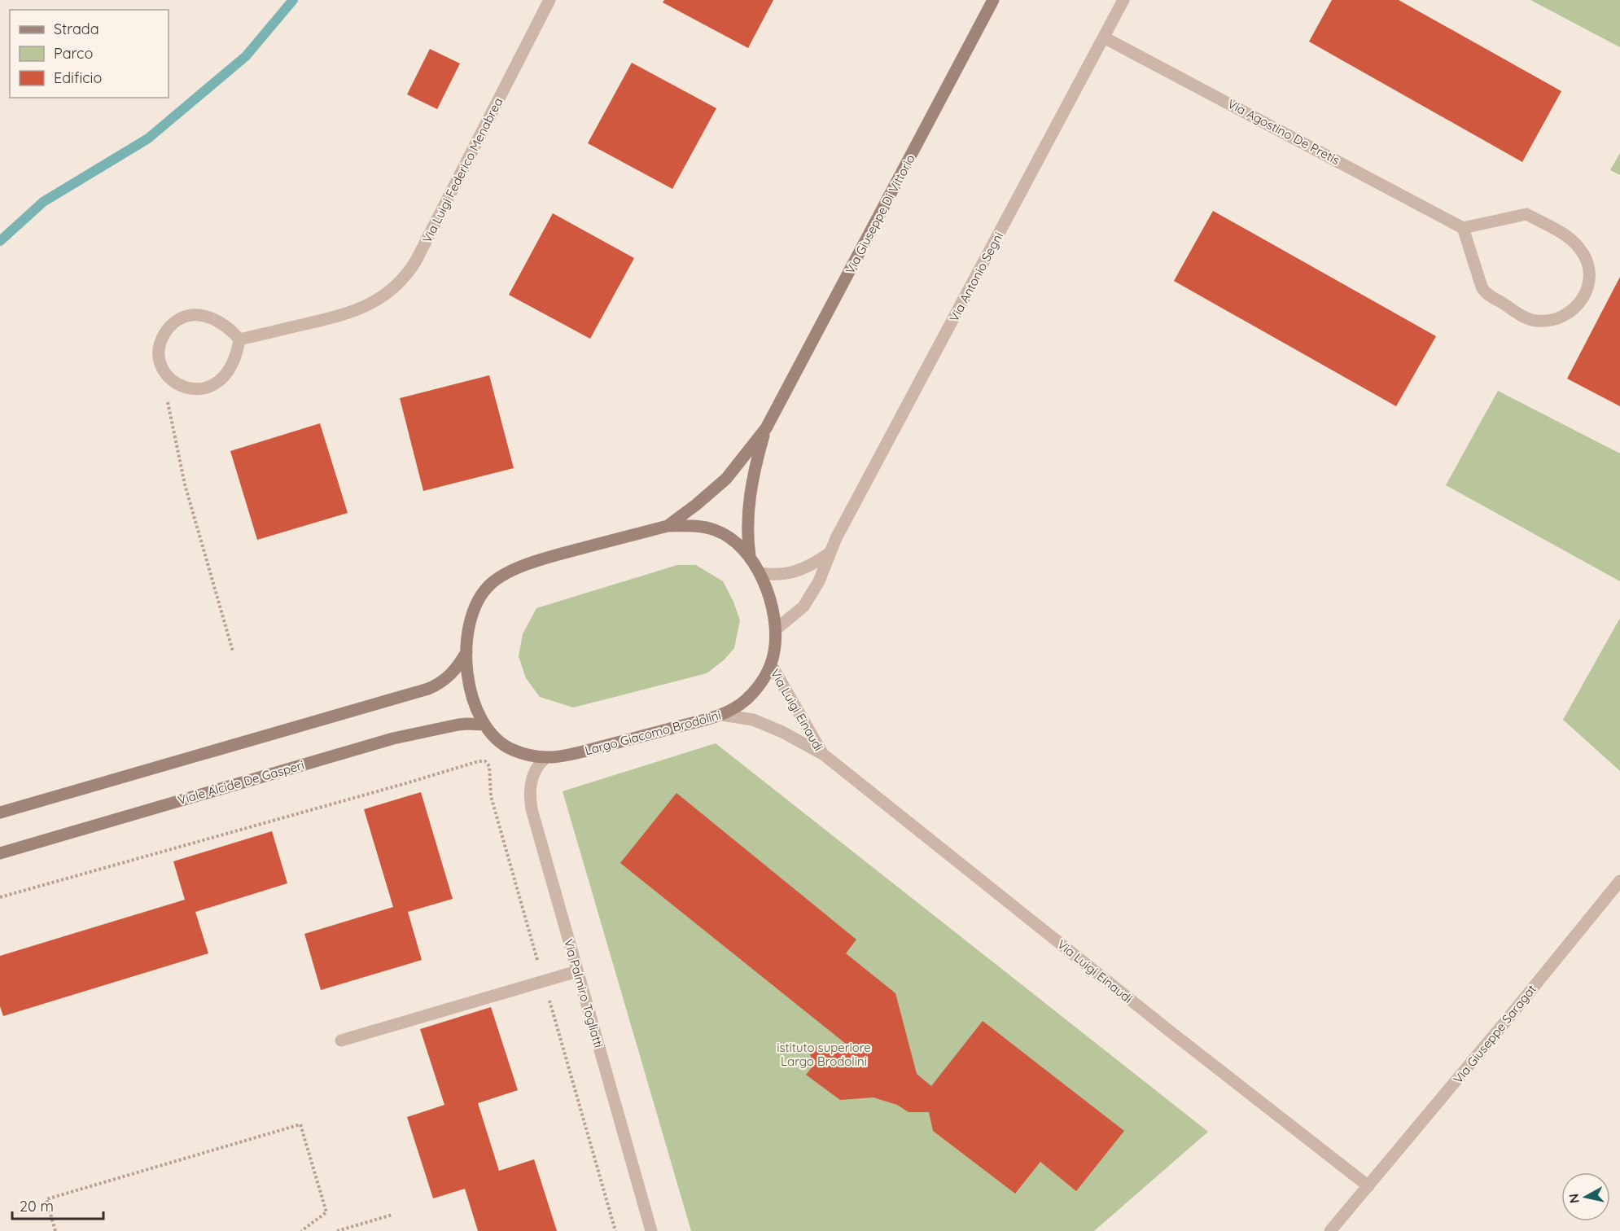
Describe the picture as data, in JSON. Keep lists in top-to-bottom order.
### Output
{
  "streets": {
    "street": [
      "Via Agostino De Pretis",
      "Via Luigi Federico Menabrea",
      "Via Giuseppe Di Vittorio",
      "Via Antonio Segni",
      "Via Luigi Einaudi",
      "Largo Giacomo Brodolini",
      "Viale Alcide De Gasperi",
      "Via Palmiro Togliatti",
      "Via Giuseppe Saragat"
    ]
  },
  "crossings": [
    ["Via Agostino De Pretis", "Via Antonio Segni"],
    ["Via Giuseppe Di Vittorio", "Largo Giacomo Brodolini"],
    ["Via Antonio Segni", "Largo Giacomo Brodolini"],
    ["Via Luigi Einaudi", "Largo Giacomo Brodolini"],
    ["Via Luigi Einaudi", "Via Giuseppe Saragat"],
    ["Largo Giacomo Brodolini", "Viale Alcide De Gasperi"],
    ["Largo Giacomo Brodolini", "Via Palmiro Togliatti"]
  ],
  "parks": ["istituto superiore Largo Brodolini"],
  "legend": ["Strada", "Parco", "Edificio"],
  "scale_bar": "20 m",
  "north": "left"
}
